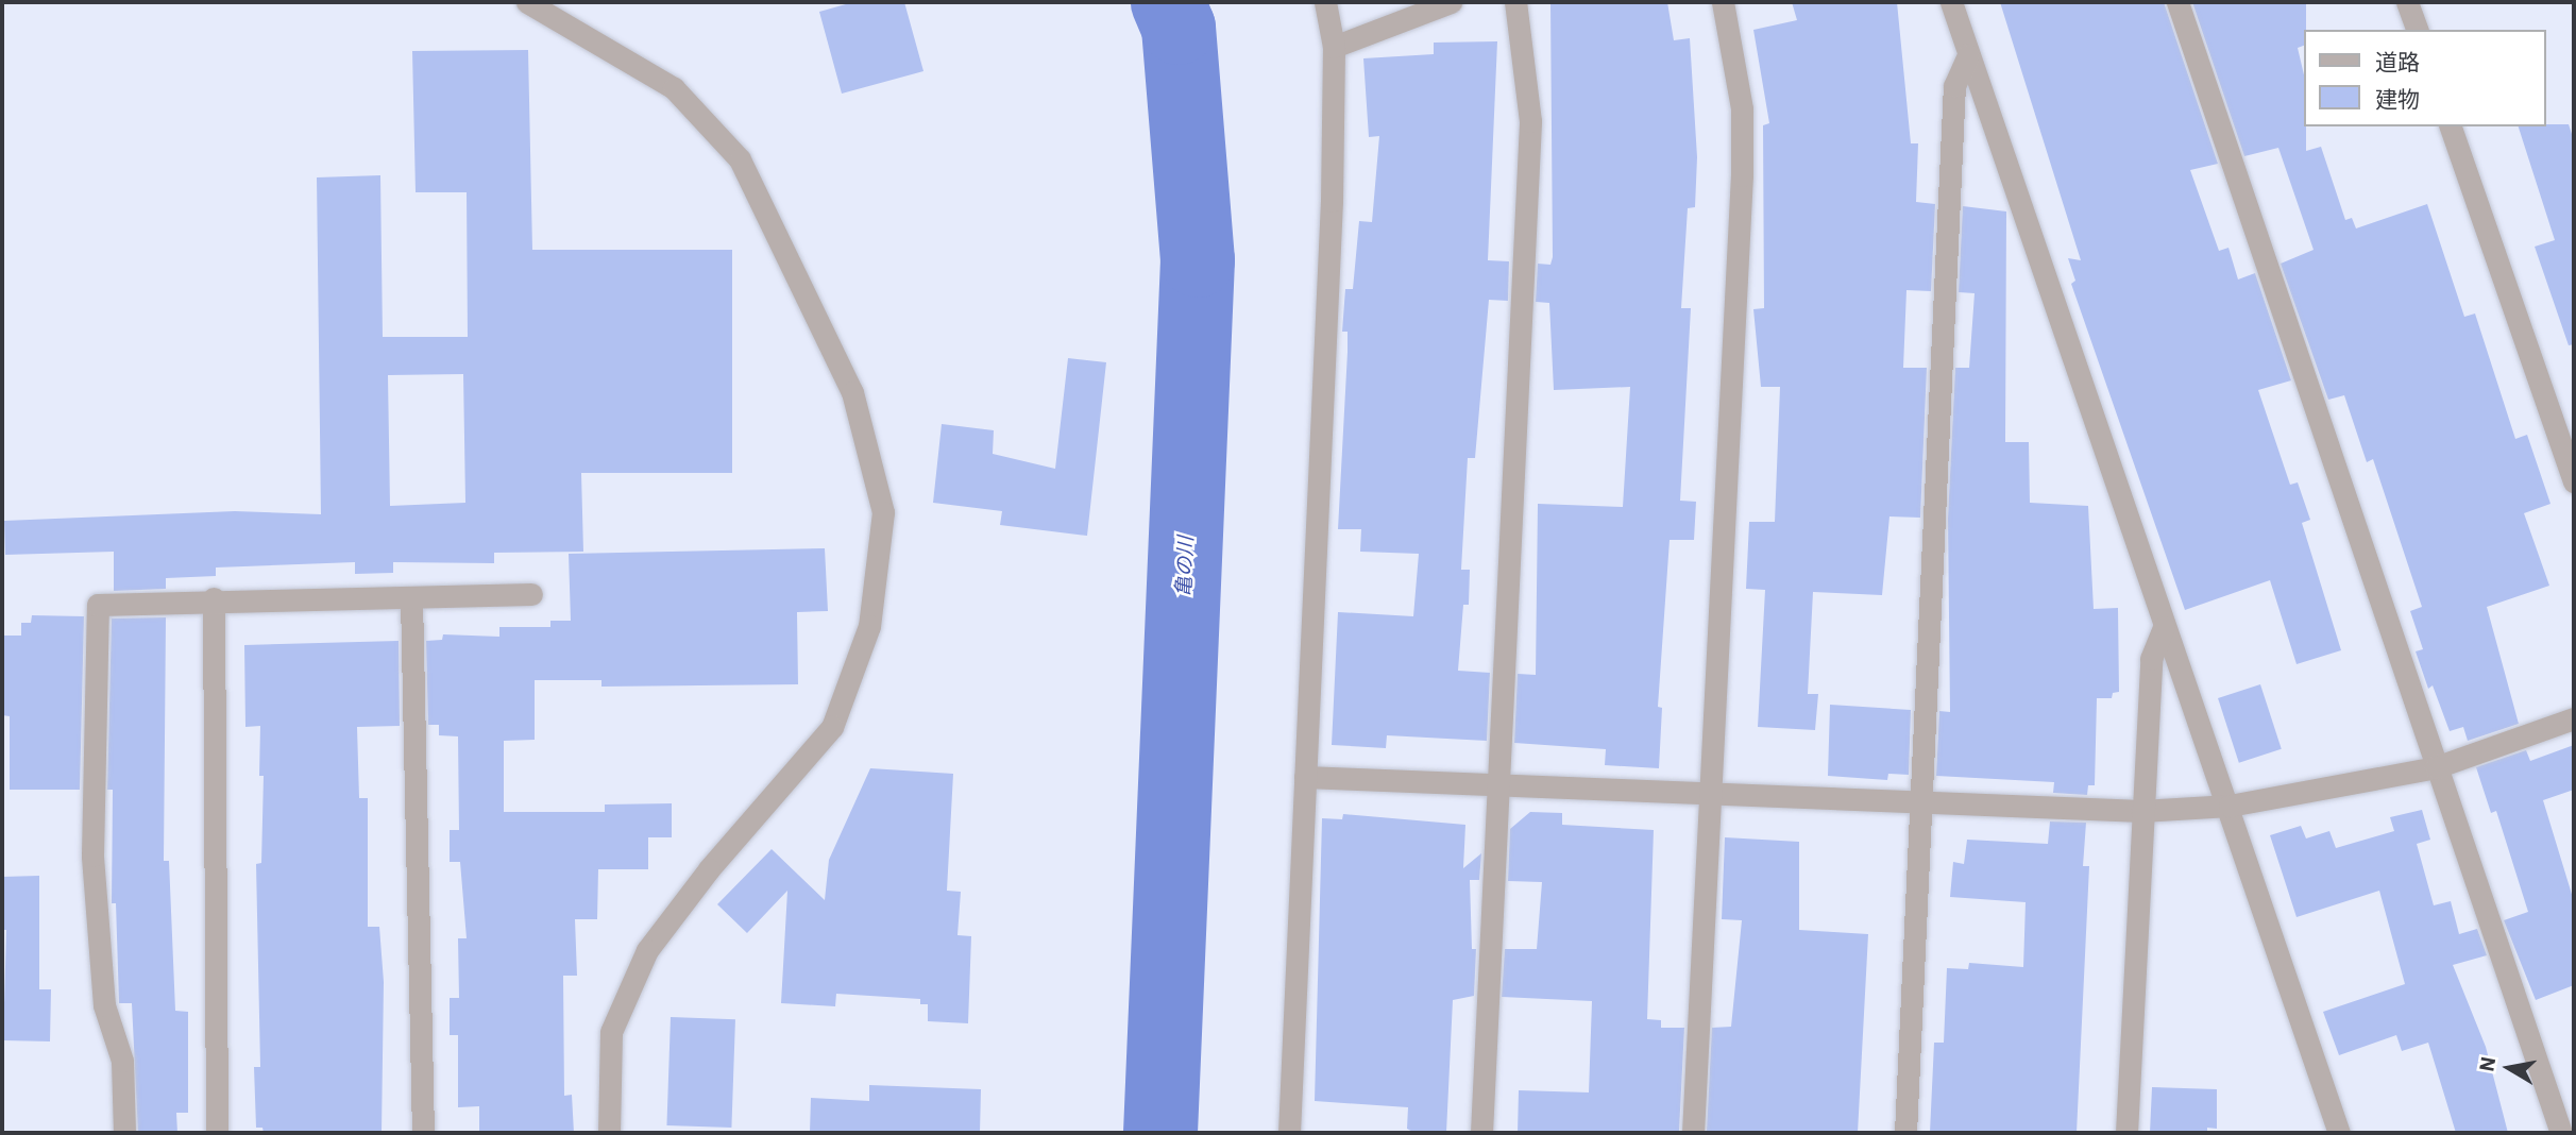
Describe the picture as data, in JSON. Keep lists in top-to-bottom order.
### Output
{
  "water": ["亀の川"],
  "legend": ["道路", "建物"],
  "north": "left"
}
